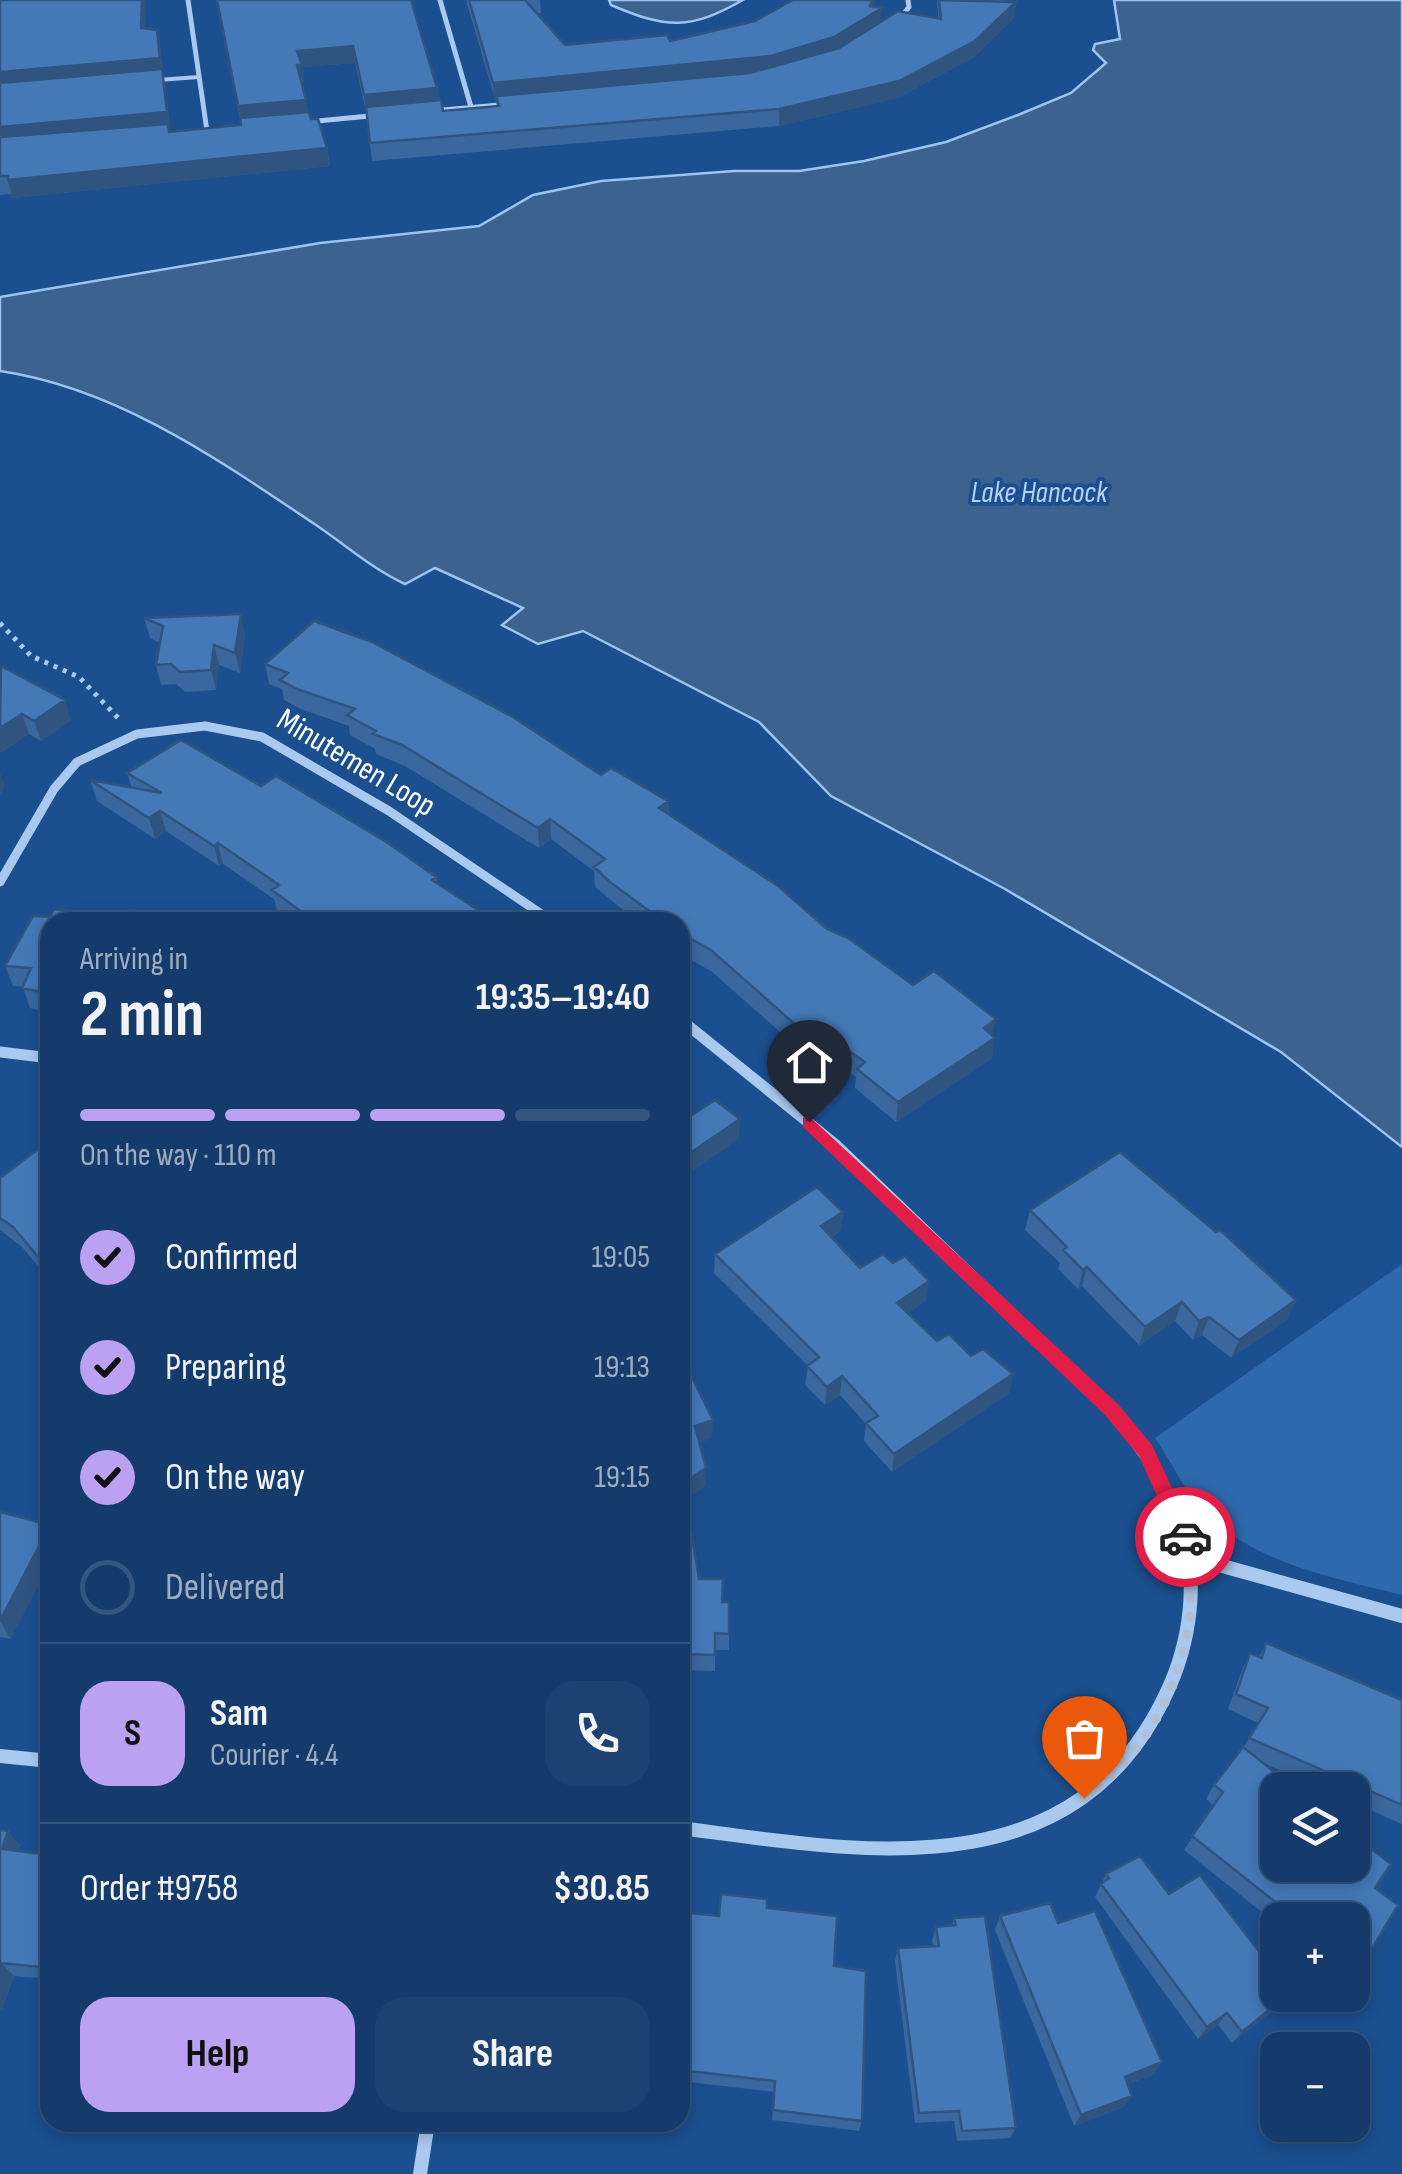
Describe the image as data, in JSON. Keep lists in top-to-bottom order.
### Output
{
  "streets": {
    "street": ["Minutemen Loop"]
  },
  "water": ["Lake Hancock"],
  "page": {
    "heading": ["2 min", "Arriving in", "19:35–19:40"],
    "panel": [
      "Sam",
      "Courier · 4.4",
      "Order #9758",
      "$30.85"
    ],
    "bar": "On the way · 110 m",
    "list": [
      ["Confirmed", "19:05"],
      ["Preparing", "19:13"],
      ["On the way", "19:15"],
      "Delivered"
    ],
    "round": "S",
    "map_buttons": ["+", "−"],
    "buttons": ["Help", "Share"]
  }
}
